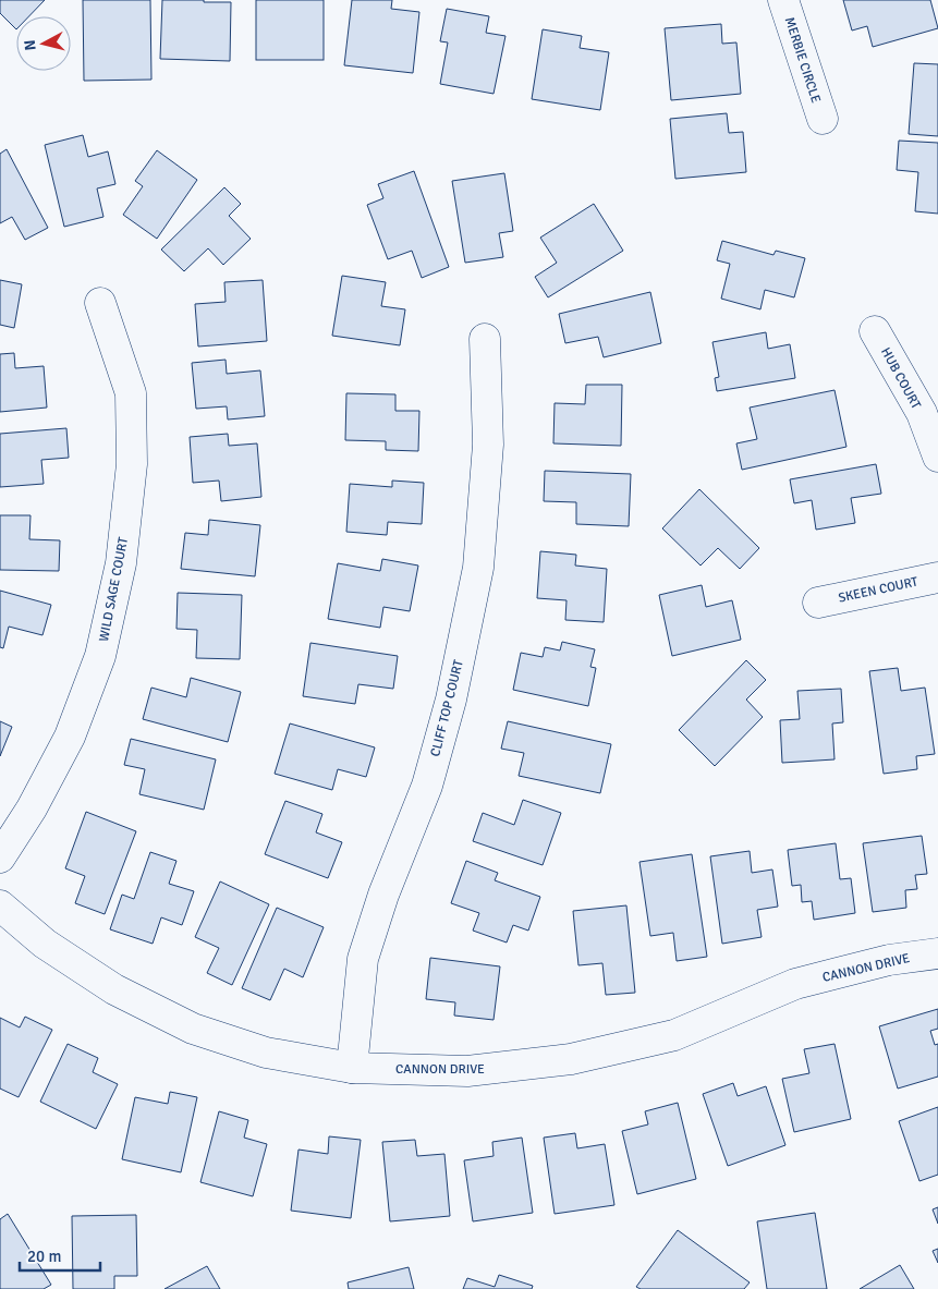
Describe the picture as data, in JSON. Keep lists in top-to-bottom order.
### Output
{
  "streets": {
    "street": [
      "MERBIE CIRCLE",
      "HUB COURT",
      "WILD SAGE COURT",
      "SKEEN COURT",
      "CLIFF TOP COURT",
      "CANNON DRIVE"
    ]
  },
  "crossings": [
    ["CLIFF TOP COURT", "CANNON DRIVE"]
  ],
  "scale_bar": "20 m",
  "north": "left"
}
